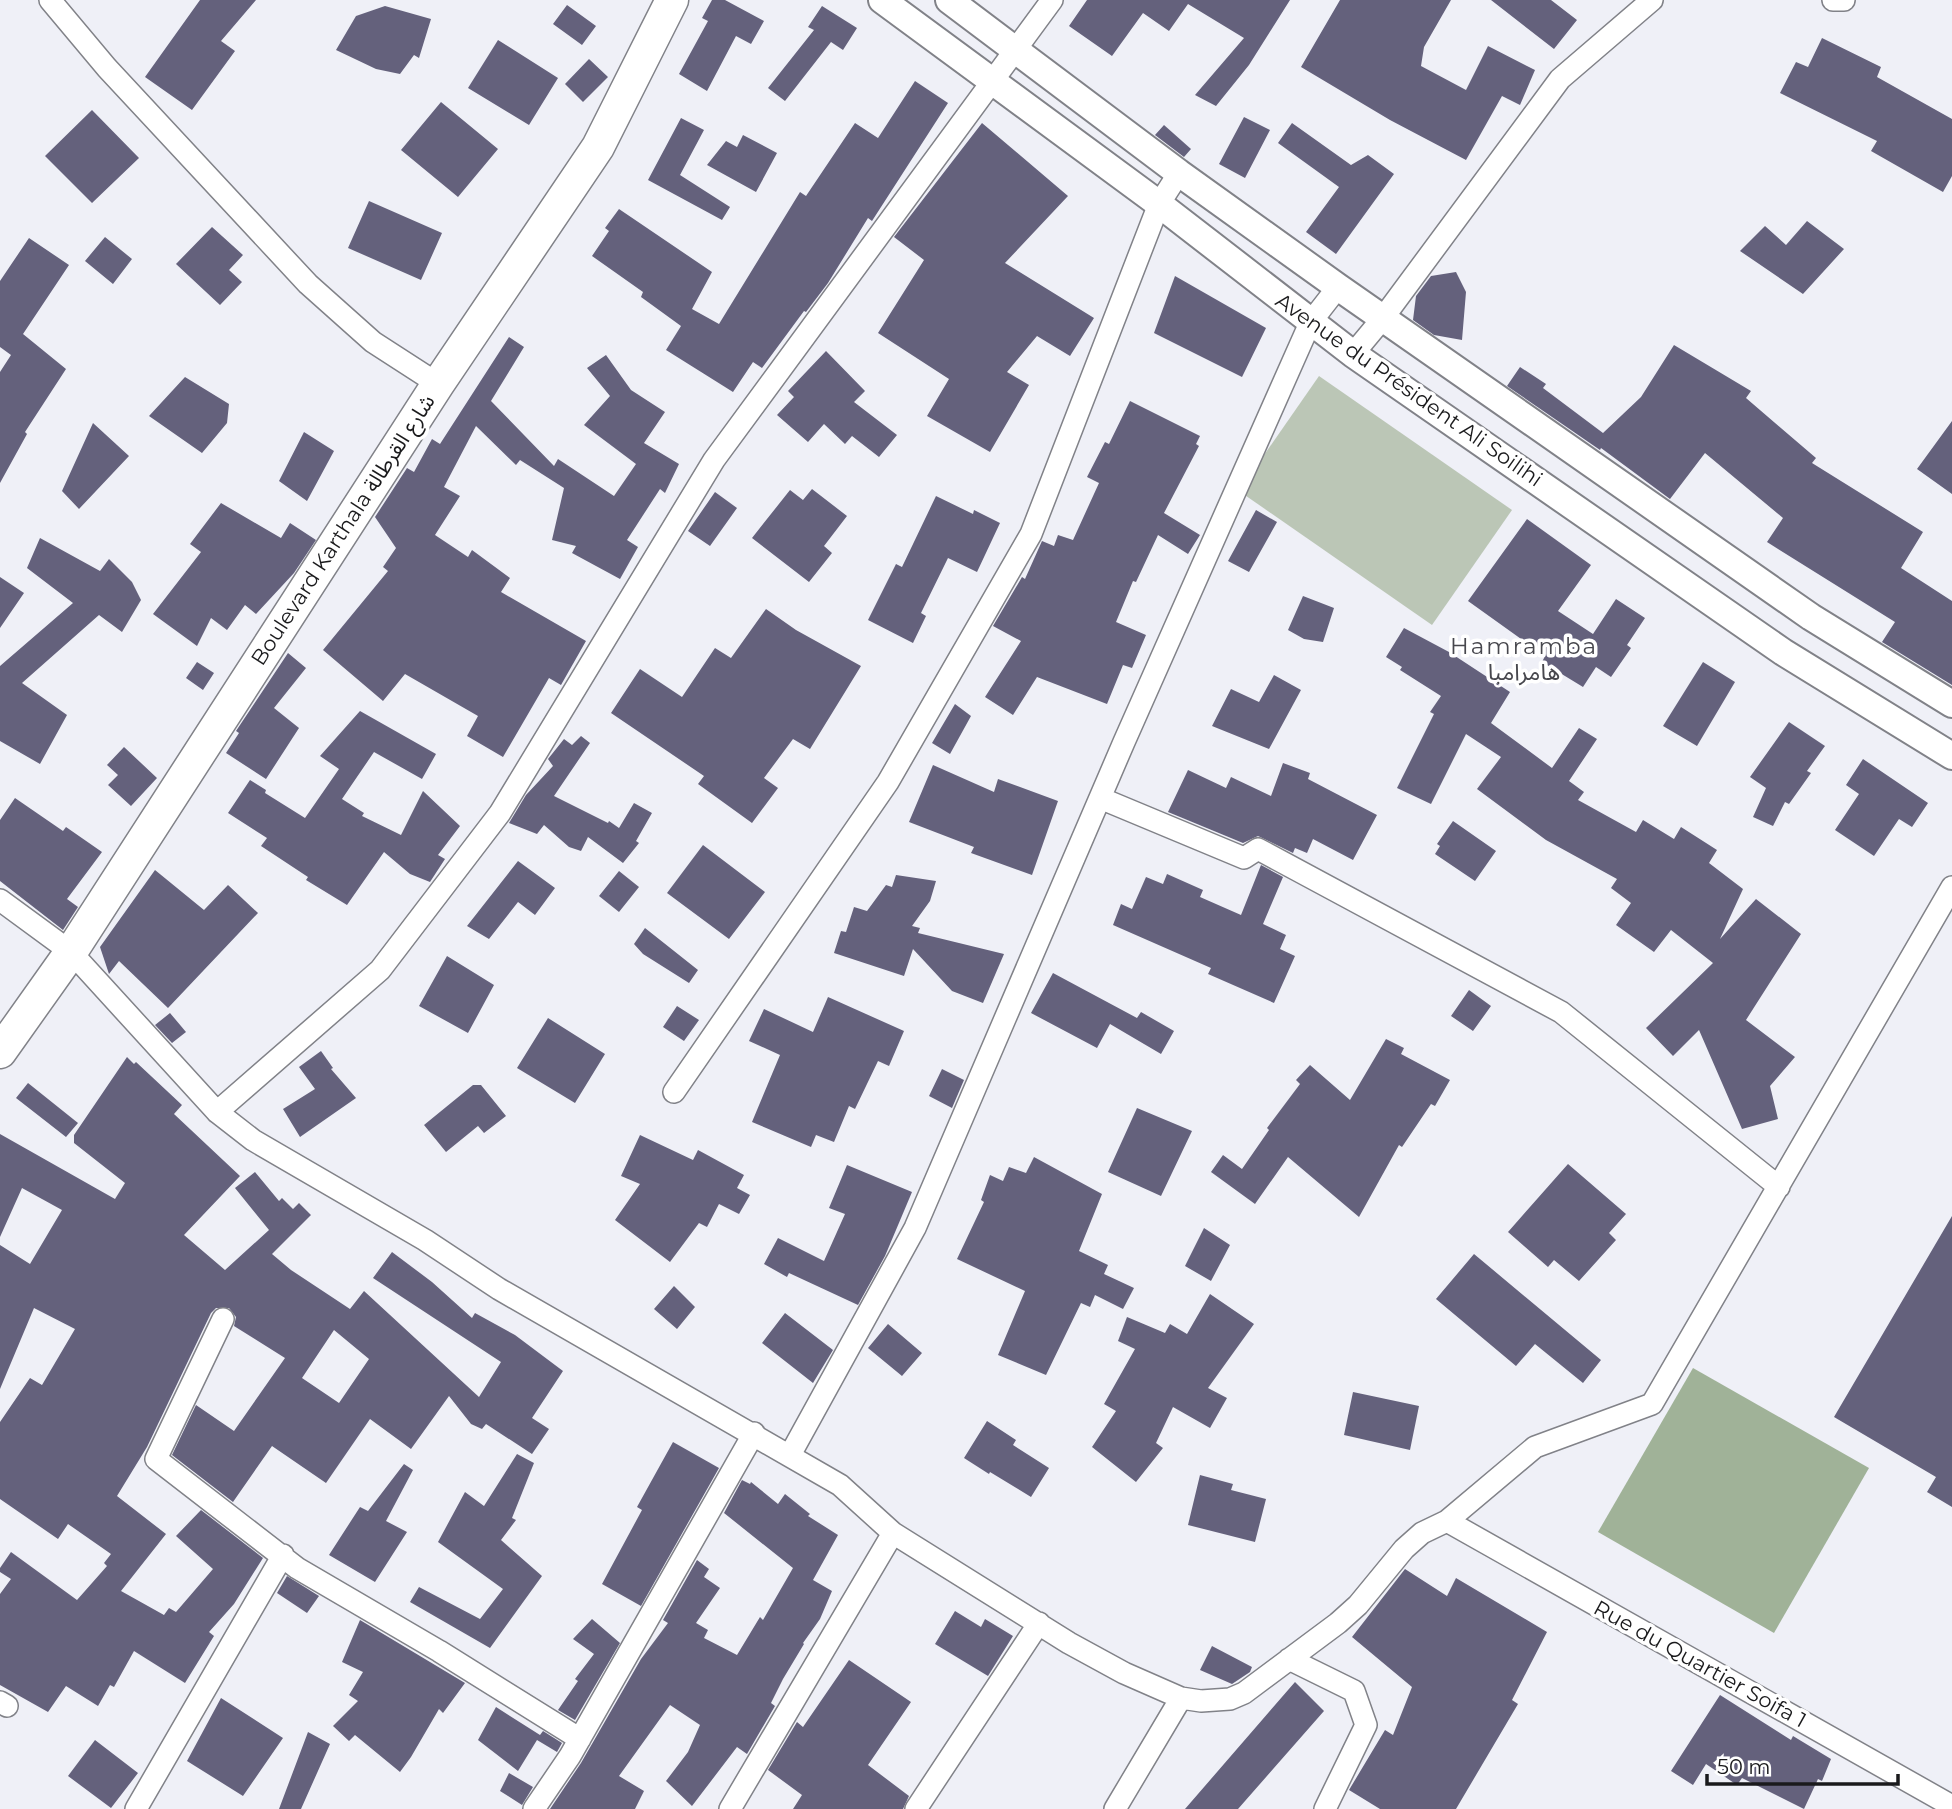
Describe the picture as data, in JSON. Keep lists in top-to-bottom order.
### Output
{
  "streets": {
    "main road": ["Boulevard Karthala شارع القرطالة"],
    "street": ["Avenue du Président Ali Soilihi", "Rue du Quartier Soifa 1"]
  },
  "districts": ["Hamramba هامرامبا"],
  "scale_bar": "50 m"
}
